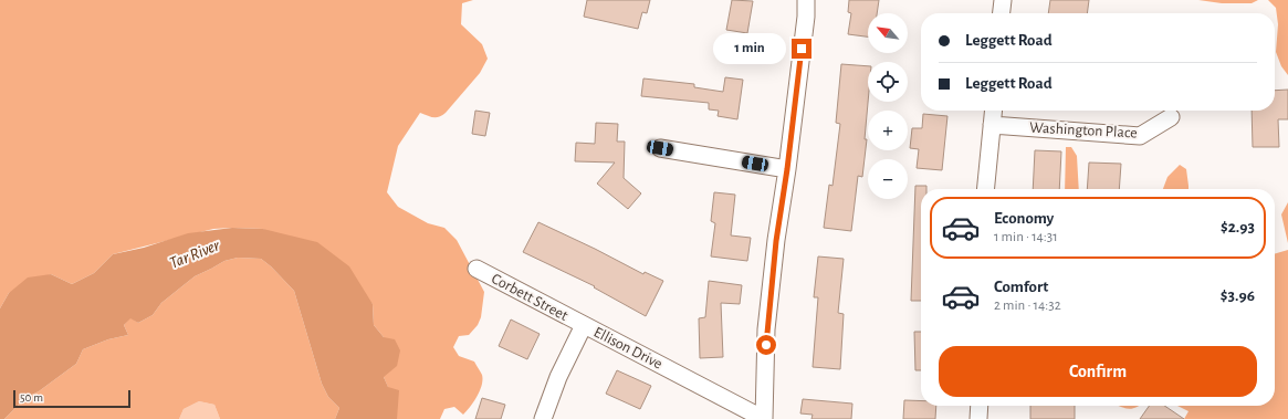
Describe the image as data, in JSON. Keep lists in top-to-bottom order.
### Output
{
  "streets": {
    "street": ["Washington Place", "Corbett Street", "Ellison Drive"]
  },
  "crossings": [
    ["Corbett Street", "Ellison Drive"]
  ],
  "water": ["Tar River"],
  "scale_bar": "50 m",
  "north": "top left",
  "page": {
    "map_buttons": ["+", "−"],
    "banner": ["Leggett Road", "Leggett Road"],
    "bubble": "1 min",
    "list": [
      {
        "name": "Economy",
        "note": "1 min · 14:31",
        "value": "$2.93"
      },
      {
        "name": "Comfort",
        "note": "2 min · 14:32",
        "value": "$3.96"
      }
    ],
    "buttons": "Confirm",
    "scale": "50 m"
  }
}
